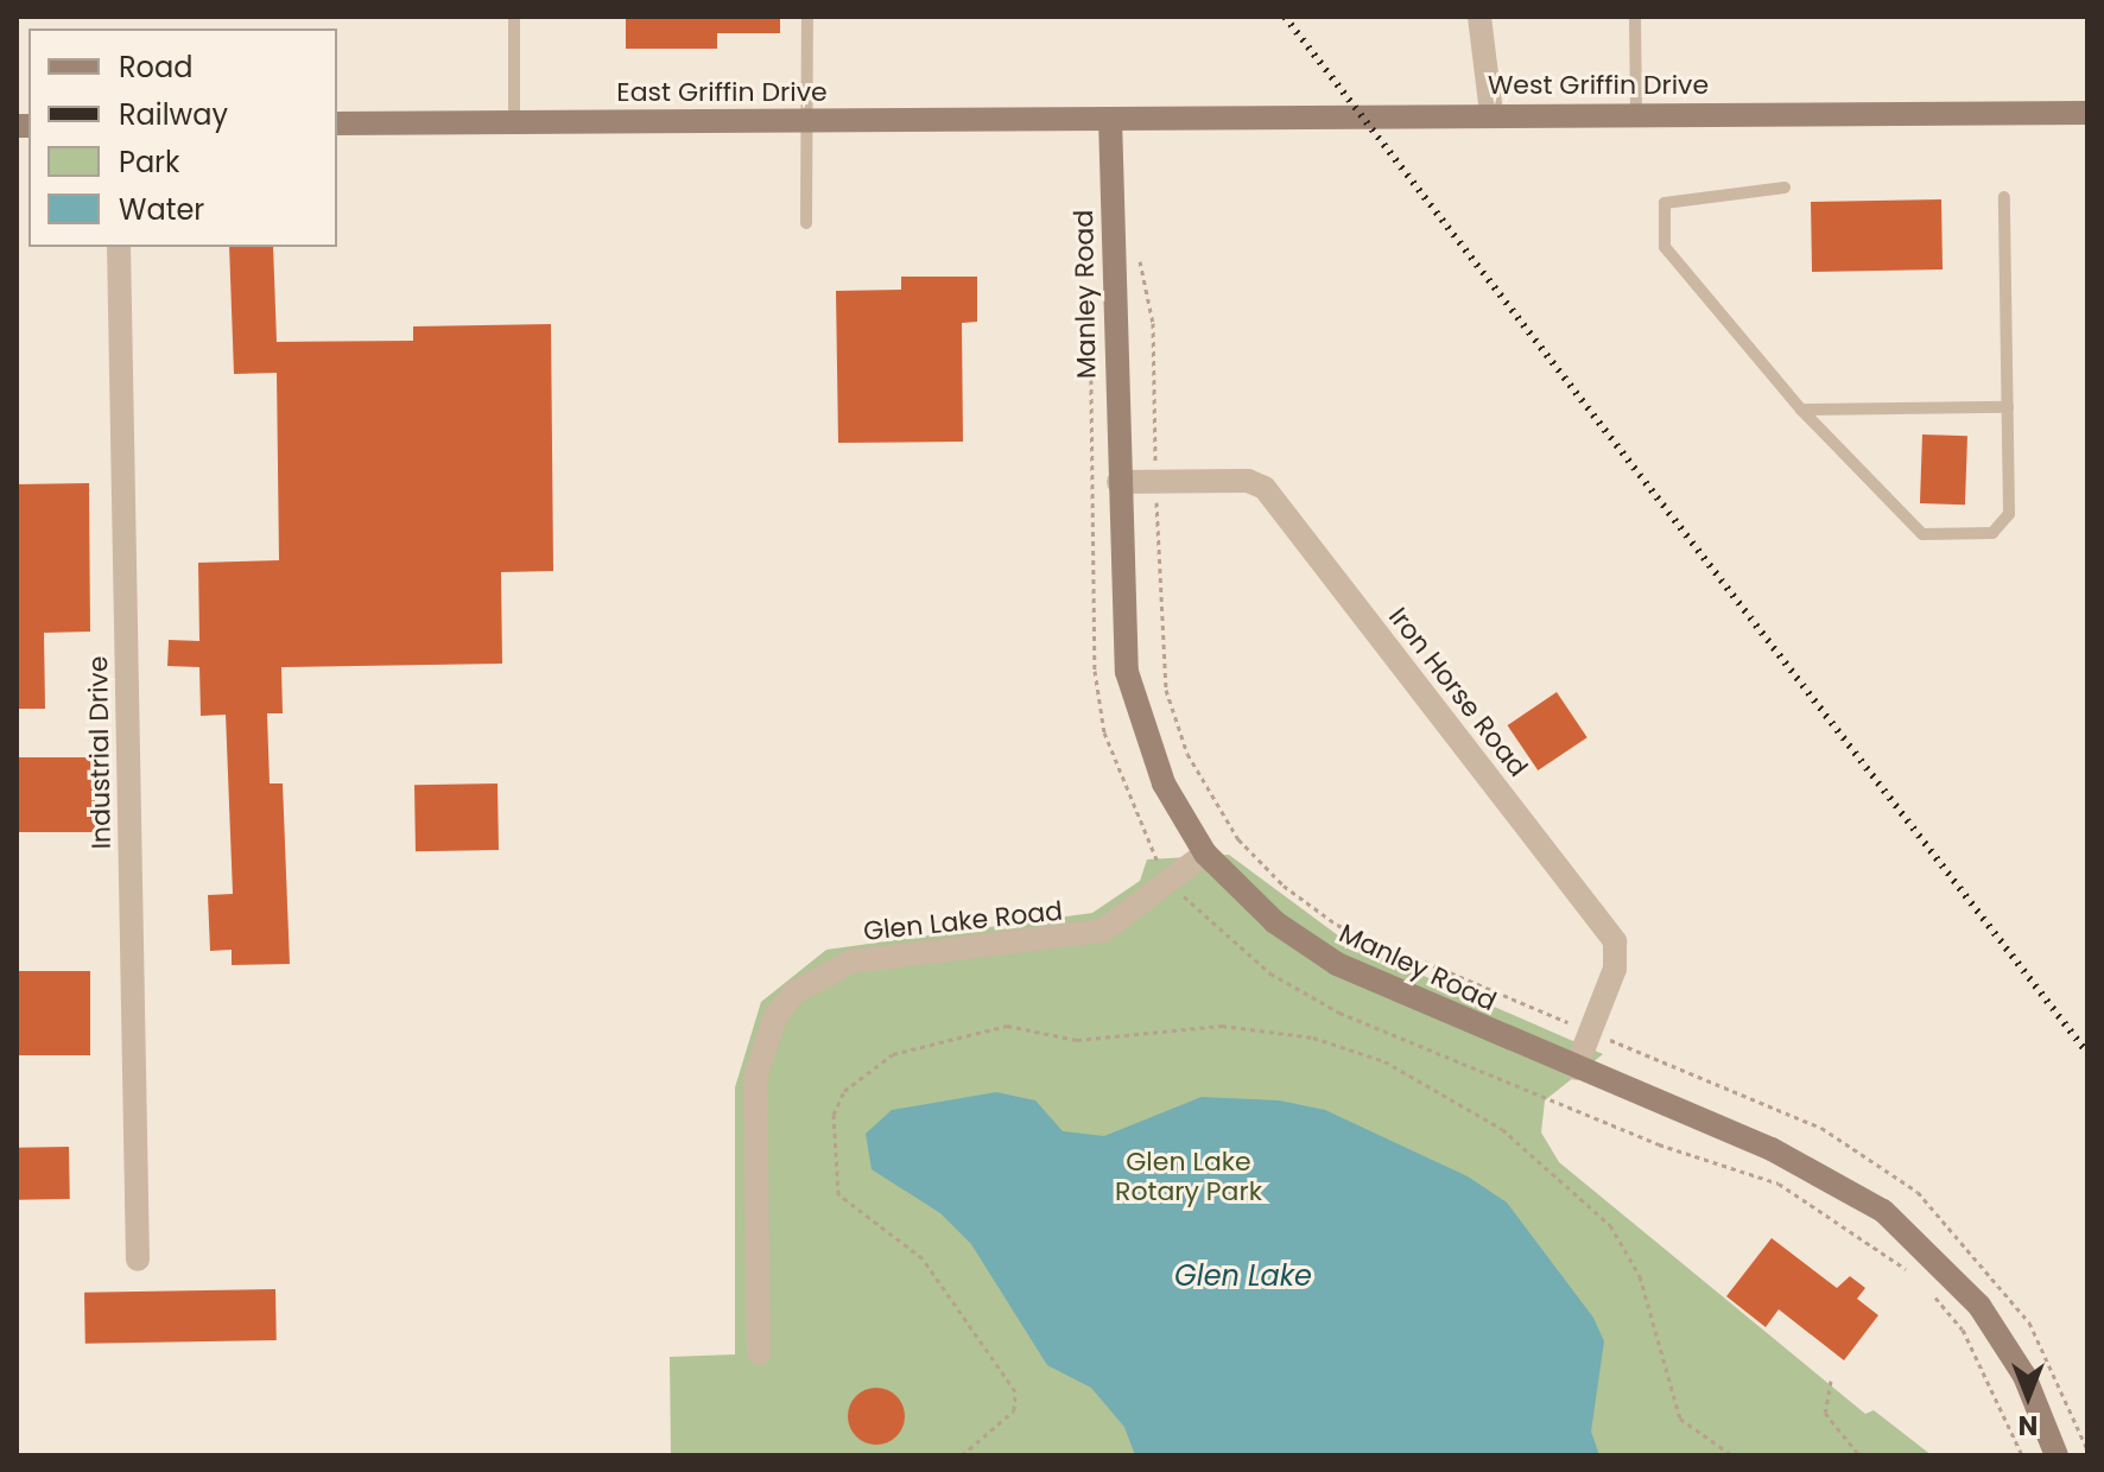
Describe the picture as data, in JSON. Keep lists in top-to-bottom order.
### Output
{
  "streets": {
    "street": [
      "West Griffin Drive",
      "East Griffin Drive",
      "Manley Road",
      "Iron Horse Road",
      "Industrial Drive",
      "Glen Lake Road"
    ]
  },
  "crossings": [
    ["West Griffin Drive", "East Griffin Drive"],
    ["West Griffin Drive", "Manley Road"],
    ["East Griffin Drive", "Manley Road"],
    ["Manley Road", "Iron Horse Road"],
    ["Manley Road", "Glen Lake Road"]
  ],
  "water": ["Glen Lake"],
  "parks": ["Glen Lake Rotary Park"],
  "legend": [
    "Road",
    "Railway",
    "Park",
    "Water"
  ],
  "north": "bottom"
}
